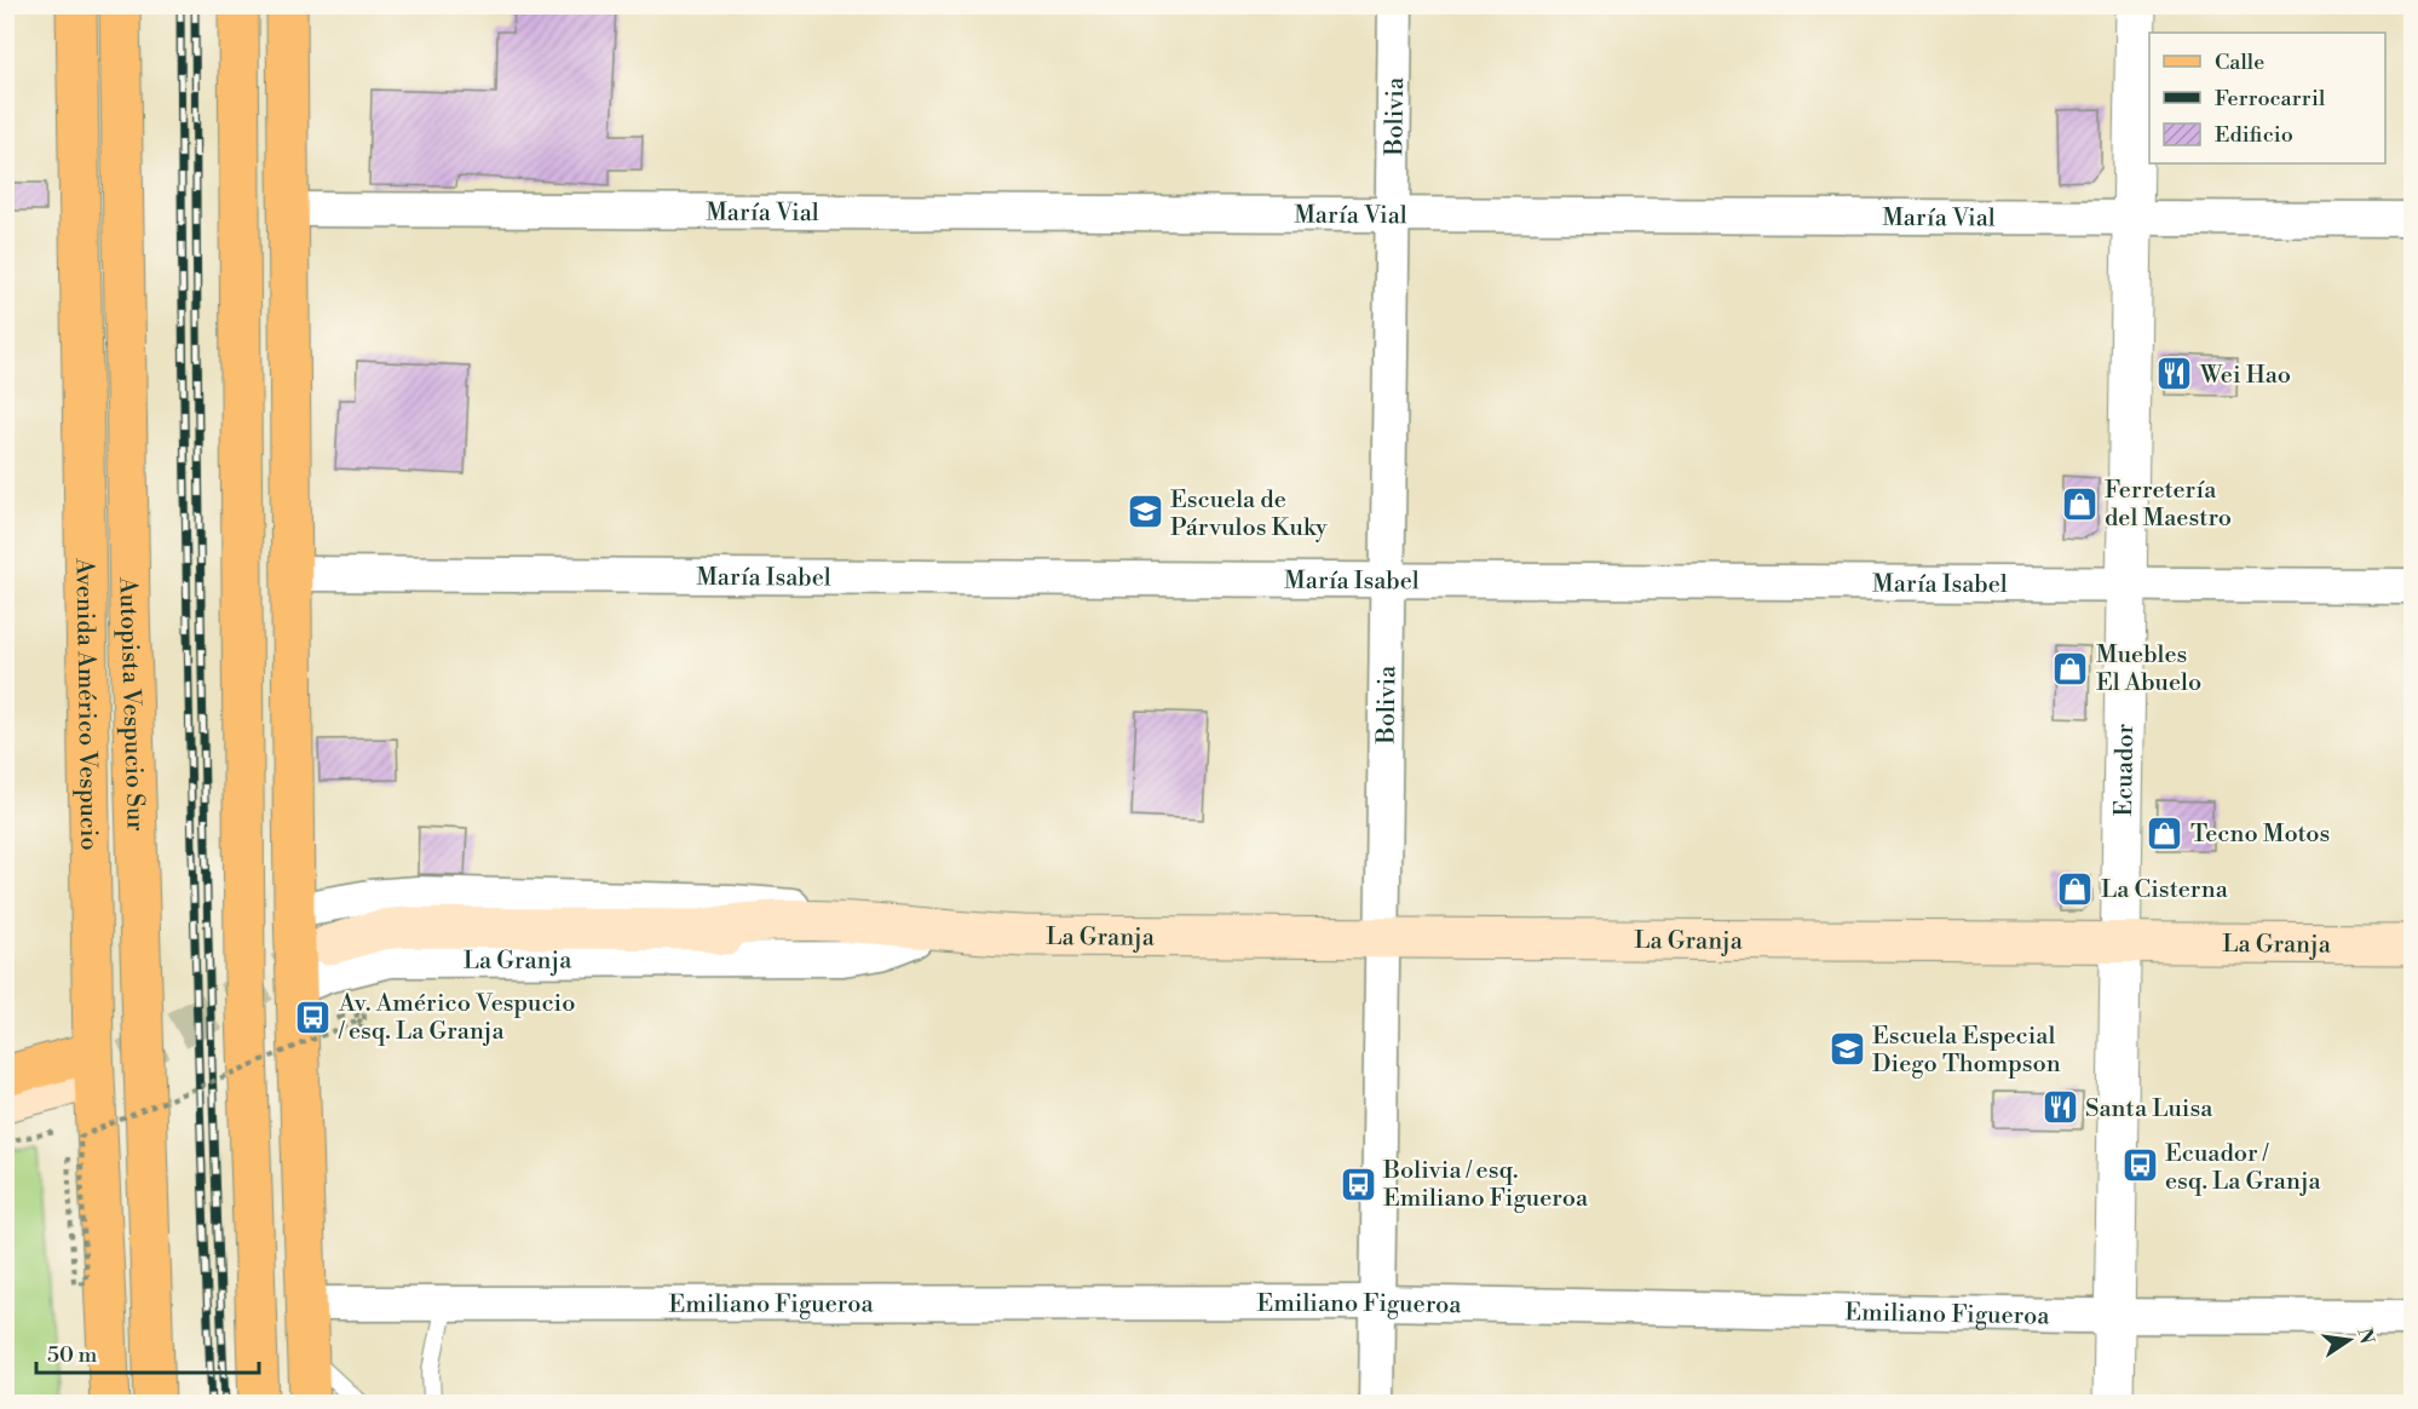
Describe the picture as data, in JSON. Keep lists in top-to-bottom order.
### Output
{
  "streets": {
    "main road": ["Avenida Américo Vespucio", "Autopista Vespucio Sur", "La Granja"],
    "street": [
      "Bolivia",
      "María Vial",
      "María Isabel",
      "Ecuador",
      "Emiliano Figueroa"
    ]
  },
  "crossings": [
    ["Bolivia", "María Vial"],
    ["Bolivia", "María Isabel"],
    ["Bolivia", "La Granja"],
    ["Bolivia", "Emiliano Figueroa"],
    ["María Vial", "Ecuador"],
    ["María Isabel", "Ecuador"],
    ["Ecuador", "La Granja"],
    ["Ecuador", "Emiliano Figueroa"]
  ],
  "places": {
    "restaurant": ["Wei Hao", "Santa Luisa"],
    "shop": [
      "Ferretería del Maestro",
      "Muebles El Abuelo",
      "Tecno Motos",
      "La Cisterna"
    ],
    "school or university": ["Escuela de Párvulos Kuky", "Escuela Especial Diego Thompson"],
    "bus stop": ["Av. Américo Vespucio / esq. La Granja", "Ecuador / esq. La Granja", "Bolivia / esq. Emiliano Figueroa"]
  },
  "legend": ["Calle", "Ferrocarril", "Edificio"],
  "scale_bar": "50 m",
  "north": "right"
}
